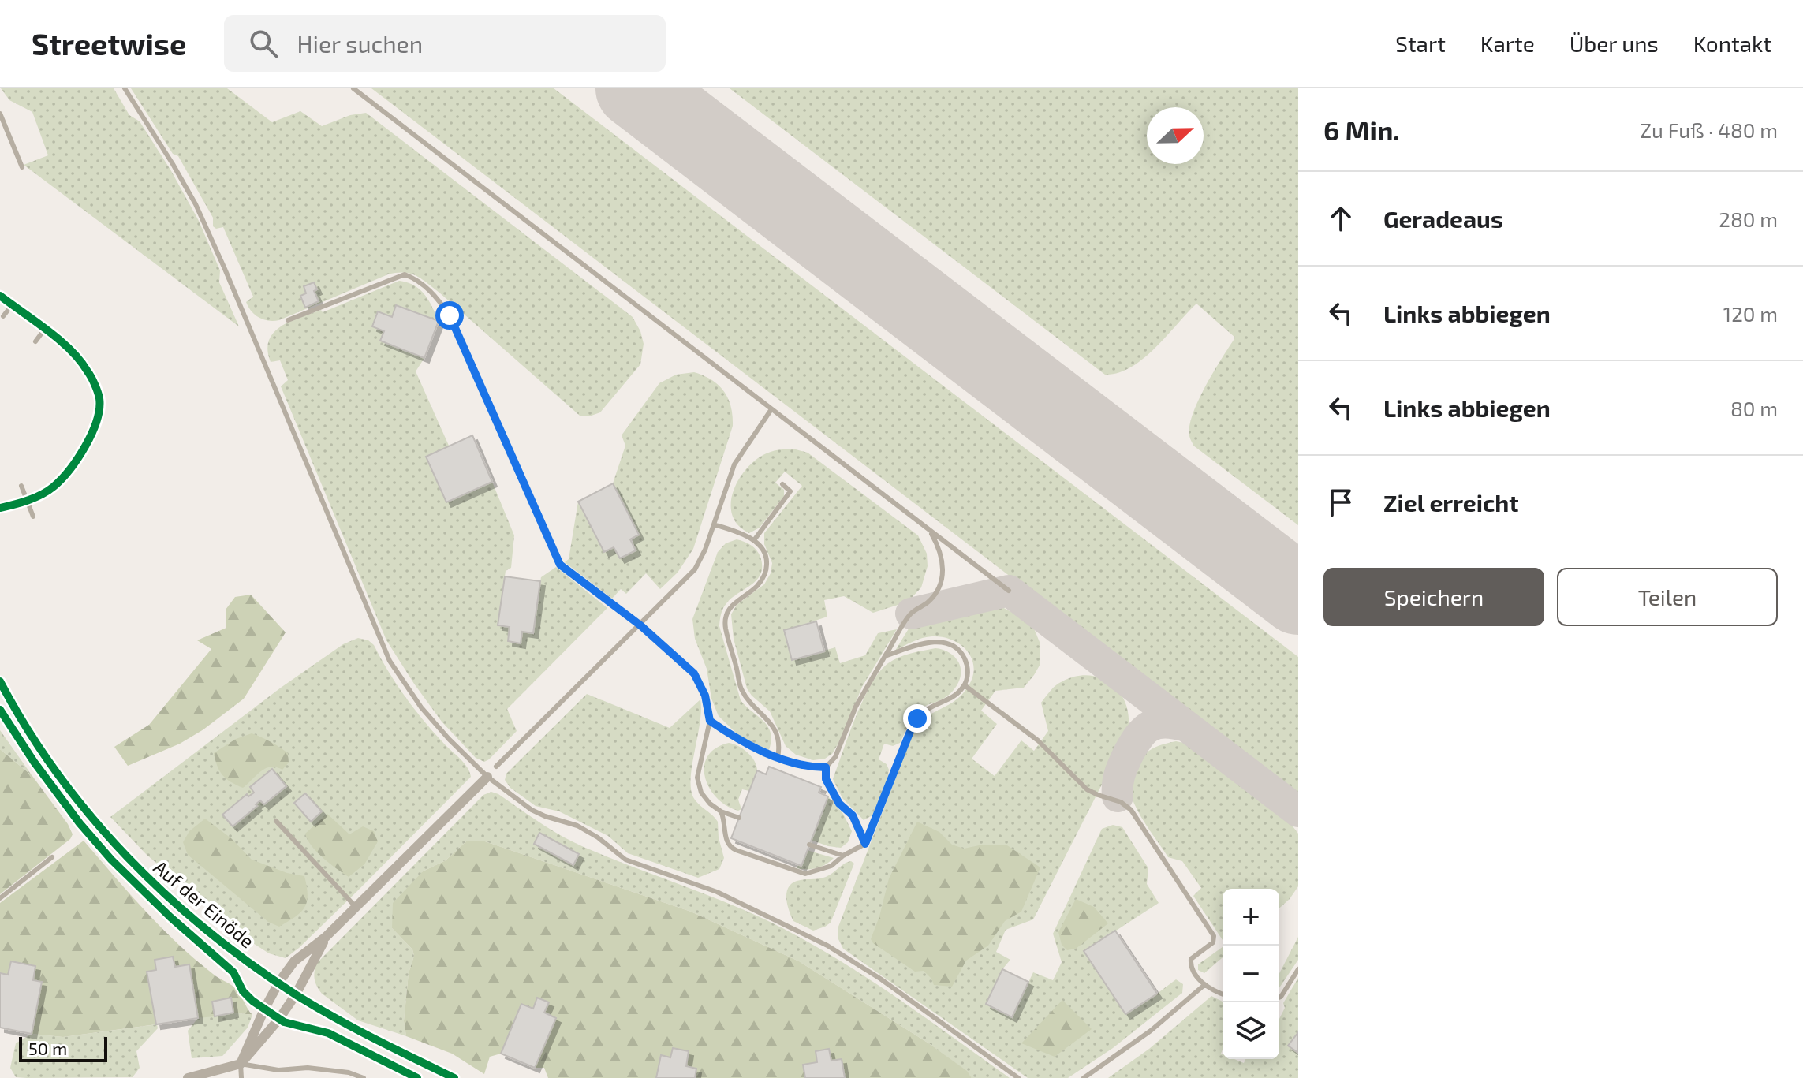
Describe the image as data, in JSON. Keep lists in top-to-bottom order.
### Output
{
  "streets": {
    "street": ["Auf der Einöde"]
  },
  "scale_bar": "50 m",
  "north": "right",
  "page": {
    "header": "Streetwise",
    "search": "Hier suchen",
    "nav": [
      "Start",
      "Karte",
      "Über uns",
      "Kontakt"
    ],
    "heading": ["6 Min.", "Zu Fuß · 480 m"],
    "list": [
      ["Geradeaus", "280 m"],
      ["Links abbiegen", "120 m"],
      ["Links abbiegen", "80 m"],
      "Ziel erreicht"
    ],
    "buttons": ["Speichern", "Teilen"],
    "map_buttons": ["+", "−"],
    "scale": "50 m"
  }
}
